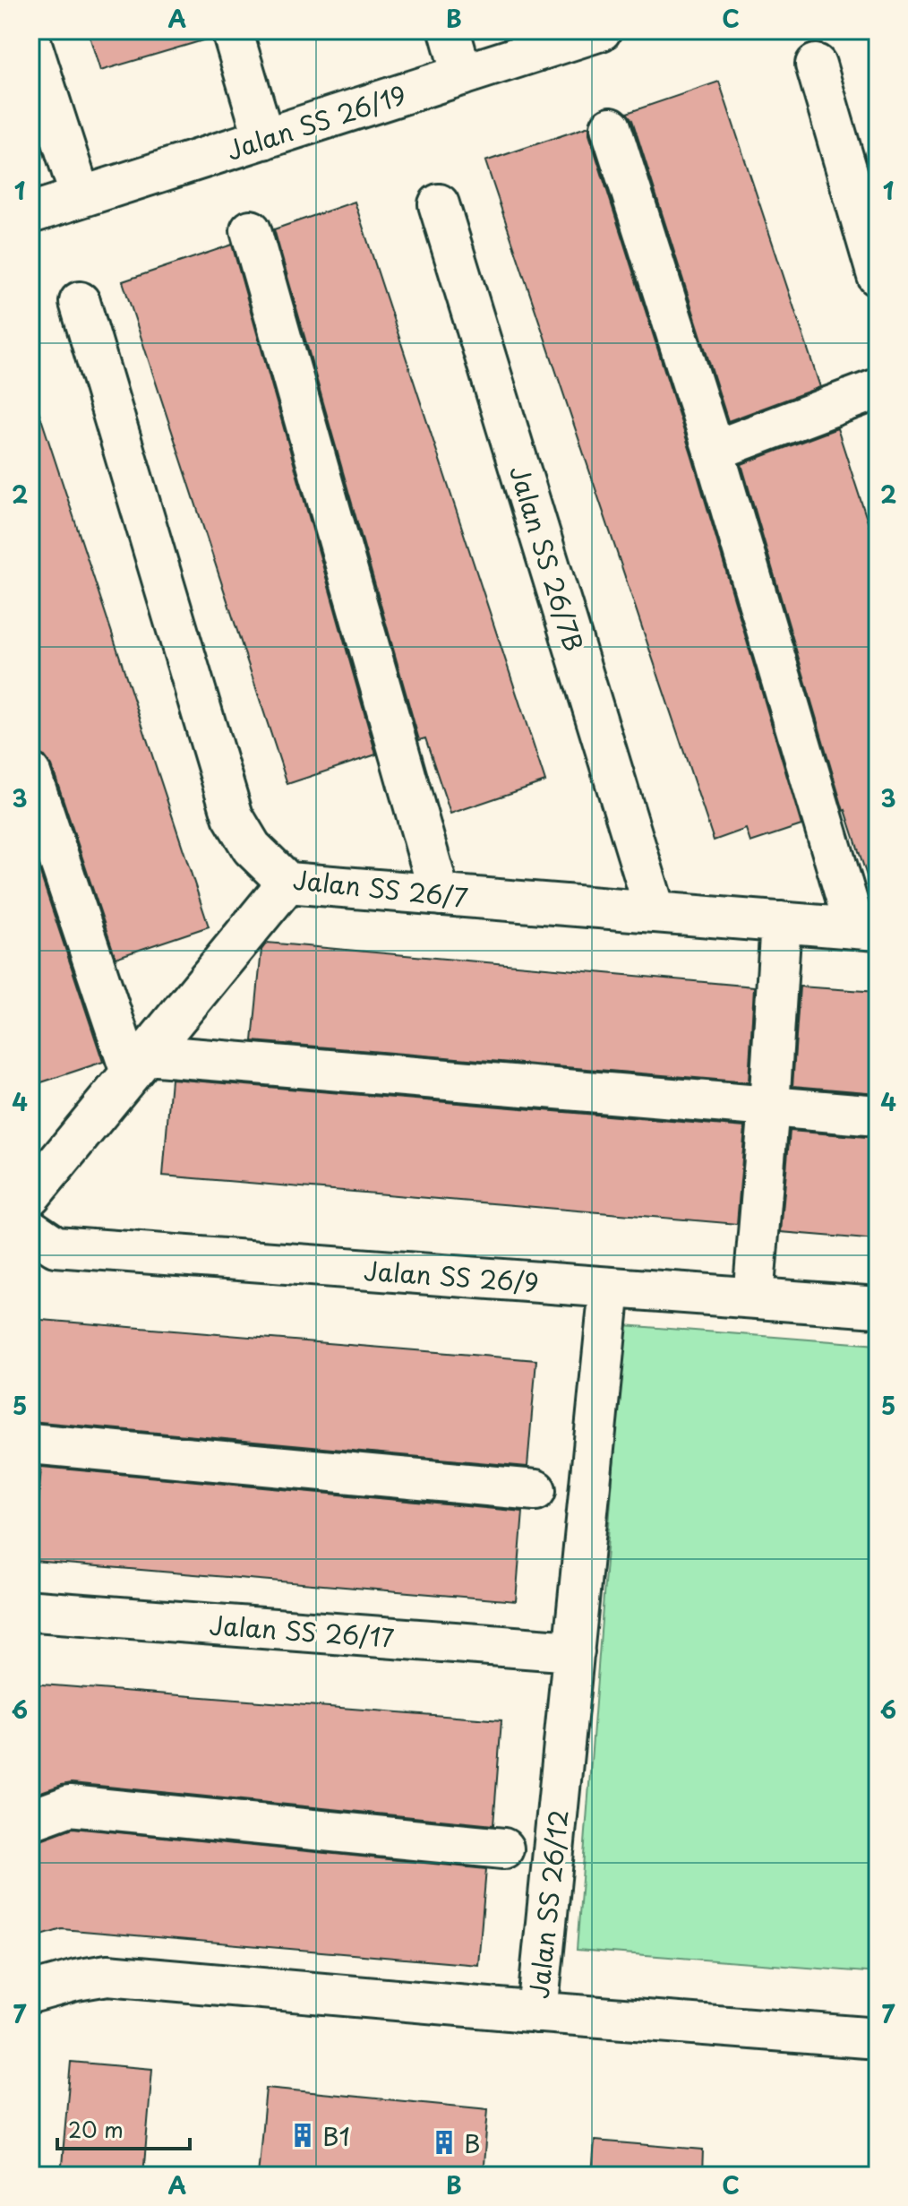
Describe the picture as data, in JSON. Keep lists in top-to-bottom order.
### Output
{
  "streets": {
    "street": [
      "Jalan SS 26/19",
      "Jalan SS 26/7B",
      "Jalan SS 26/7",
      "Jalan SS 26/9",
      "Jalan SS 26/17",
      "Jalan SS 26/12"
    ]
  },
  "crossings": [
    ["Jalan SS 26/7B", "Jalan SS 26/7"],
    ["Jalan SS 26/9", "Jalan SS 26/12"],
    ["Jalan SS 26/17", "Jalan SS 26/12"]
  ],
  "places": {
    "building": ["B1", "B"]
  },
  "scale_bar": "20 m",
  "grid": {
    "columns": ["A", "B", "C"],
    "rows": [
      "1",
      "2",
      "3",
      "4",
      "5",
      "6",
      "7"
    ]
  }
}
